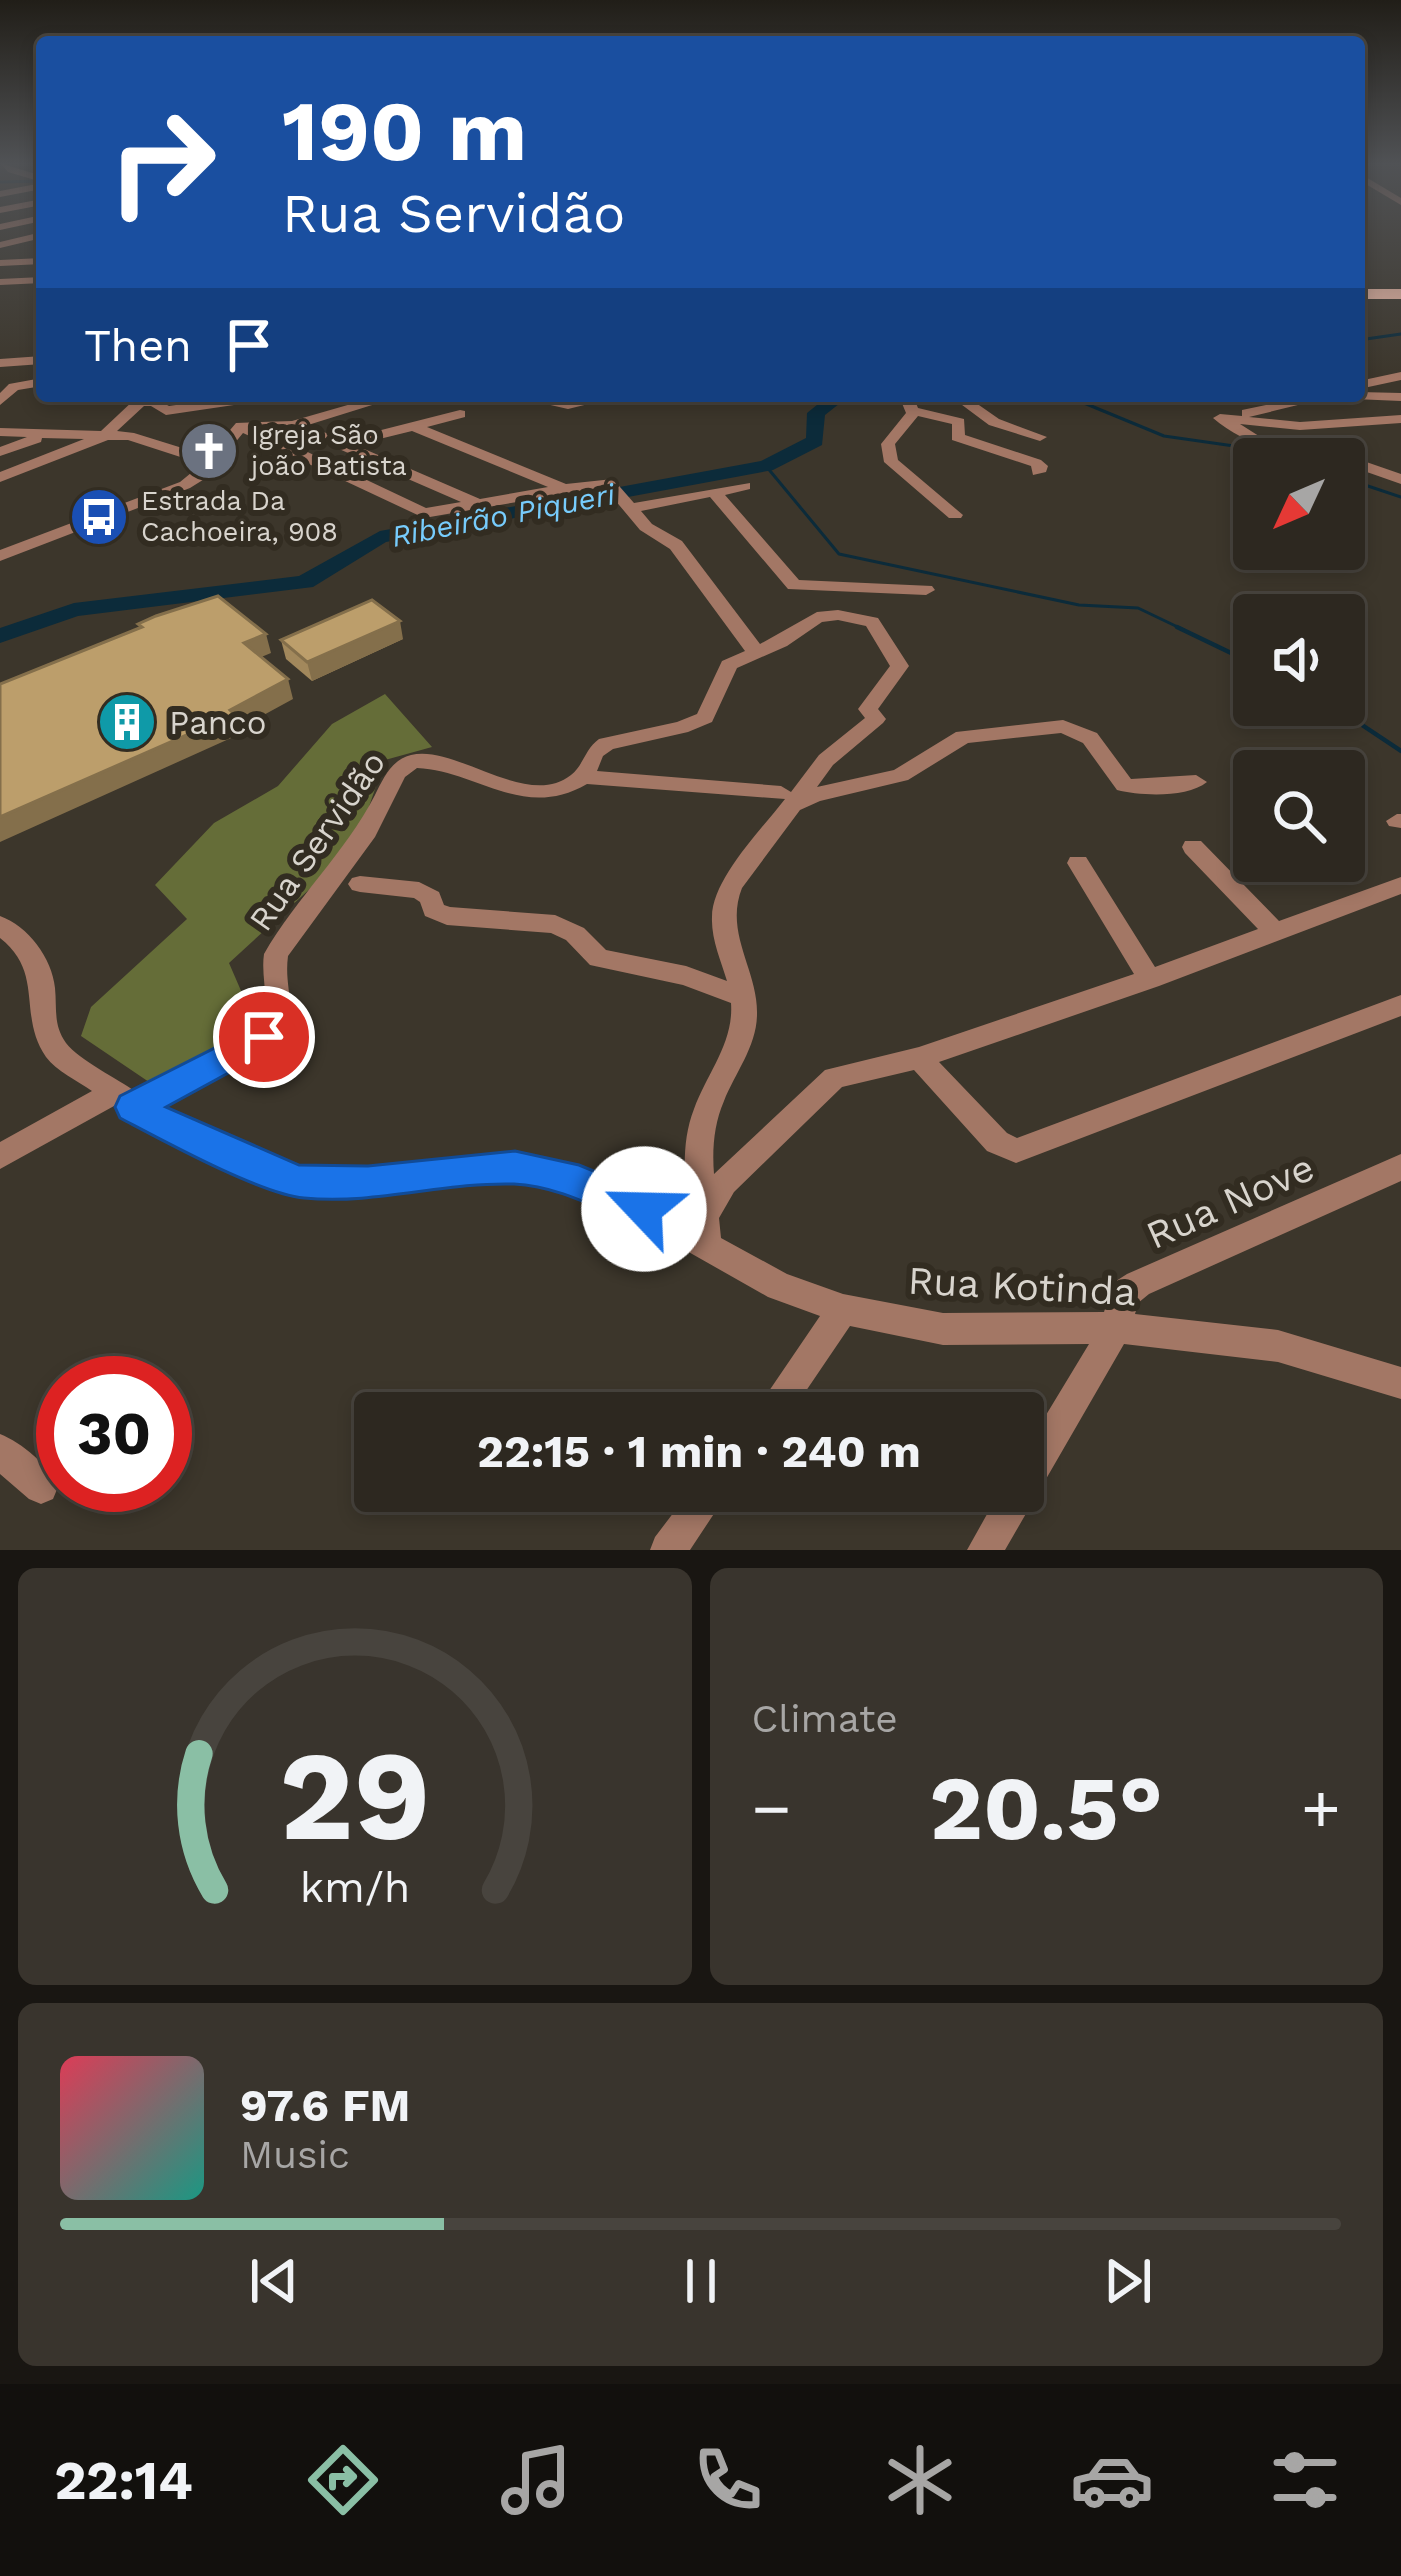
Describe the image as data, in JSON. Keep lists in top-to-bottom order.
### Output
{
  "streets": {
    "street": ["Rua Servidão", "Rua Nove", "Rua Kotinda"]
  },
  "crossings": [
    ["Rua Servidão", "Rua Kotinda"],
    ["Rua Nove", "Rua Kotinda"]
  ],
  "water": ["Ribeirão Piqueri"],
  "places": {
    "church": ["Igreja São joão Batista"],
    "bus stop": ["Estrada Da Cachoeira, 908"],
    "building": ["Panco"]
  },
  "north": "bottom left",
  "page": {
    "turn": ["190 m", "Rua Servidão"],
    "then": "Then",
    "limit": "30",
    "trip": "22:15 · 1 min · 240 m",
    "tile": "Climate",
    "heat": ["−", "20.5°", "+"],
    "song": ["97.6 FM", "Music"],
    "tabs": "22:14",
    "gauge": ["29", "km/h"]
  }
}
